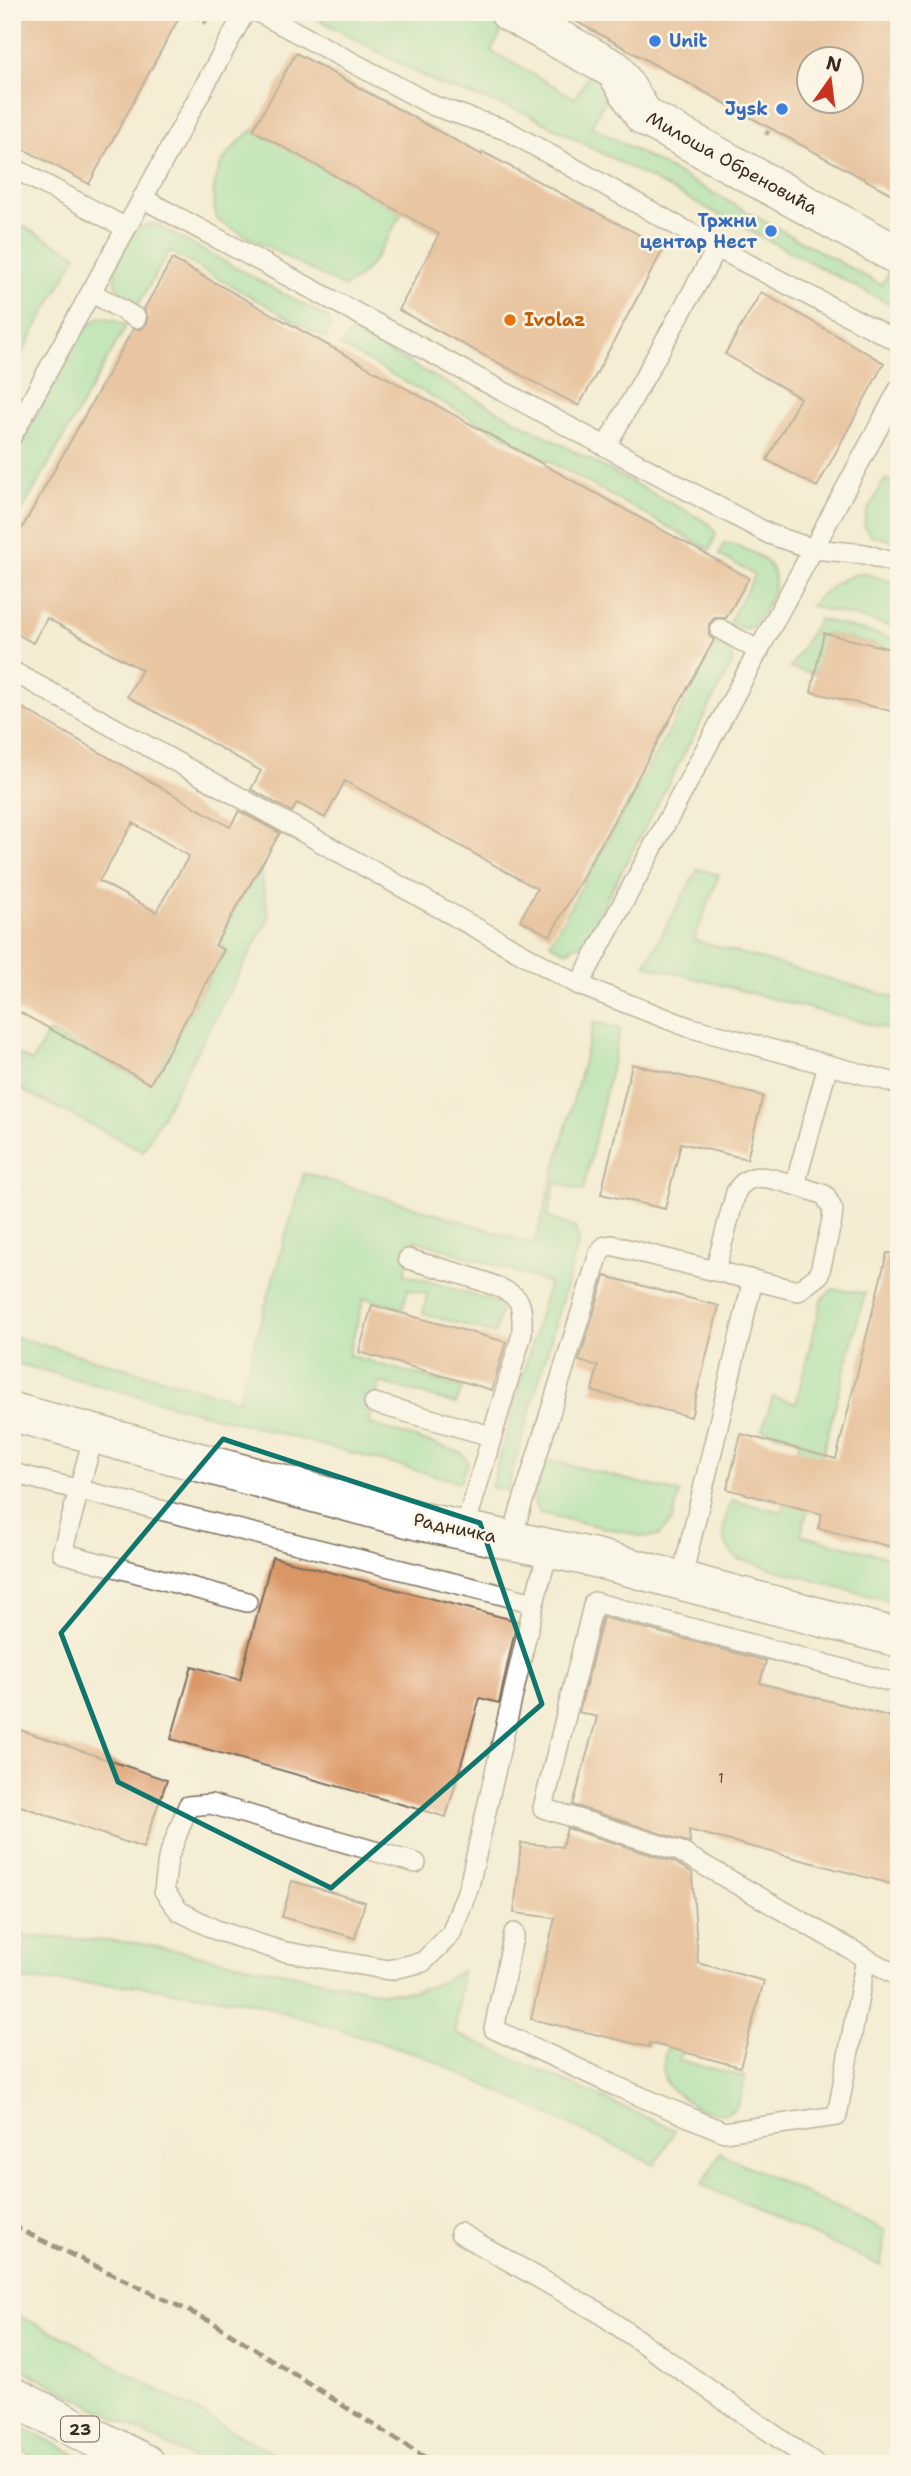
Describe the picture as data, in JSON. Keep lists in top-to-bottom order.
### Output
{
  "streets": {
    "street": ["Милоша Обреновића", "Радничка", "23"]
  },
  "places": [
    "Unit",
    "Jysk",
    "Тржни центар Нест",
    "Ivolaz"
  ],
  "house_numbers": ["1"],
  "north": "top"
}
